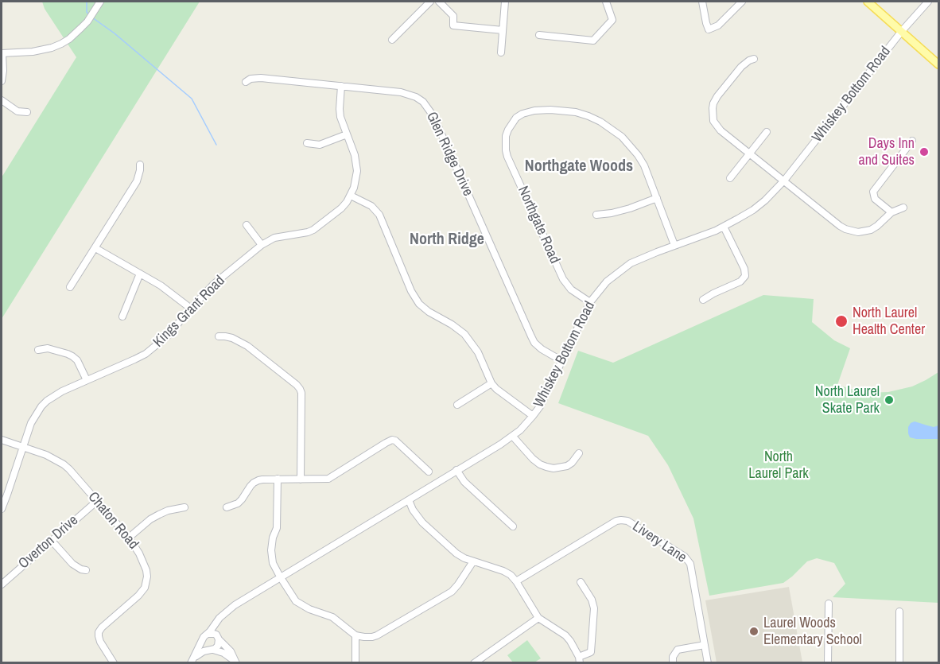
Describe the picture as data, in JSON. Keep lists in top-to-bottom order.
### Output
{
  "streets": {
    "street": [
      "Whiskey Bottom Road",
      "Glen Ridge Drive",
      "Northgate Road",
      "Kings Grant Road",
      "Chaton Road",
      "Overton Drive",
      "Livery Lane"
    ]
  },
  "crossings": [
    ["Whiskey Bottom Road", "Glen Ridge Drive"],
    ["Whiskey Bottom Road", "Northgate Road"],
    ["Glen Ridge Drive", "Kings Grant Road"],
    ["Kings Grant Road", "Chaton Road"],
    ["Chaton Road", "Overton Drive"]
  ],
  "districts": ["Northgate Woods", "North Ridge"],
  "parks": ["North Laurel Park"],
  "places": [
    "Days Inn and Suites",
    "North Laurel Health Center",
    "North Laurel Skate Park",
    "Laurel Woods Elementary School"
  ]
}
